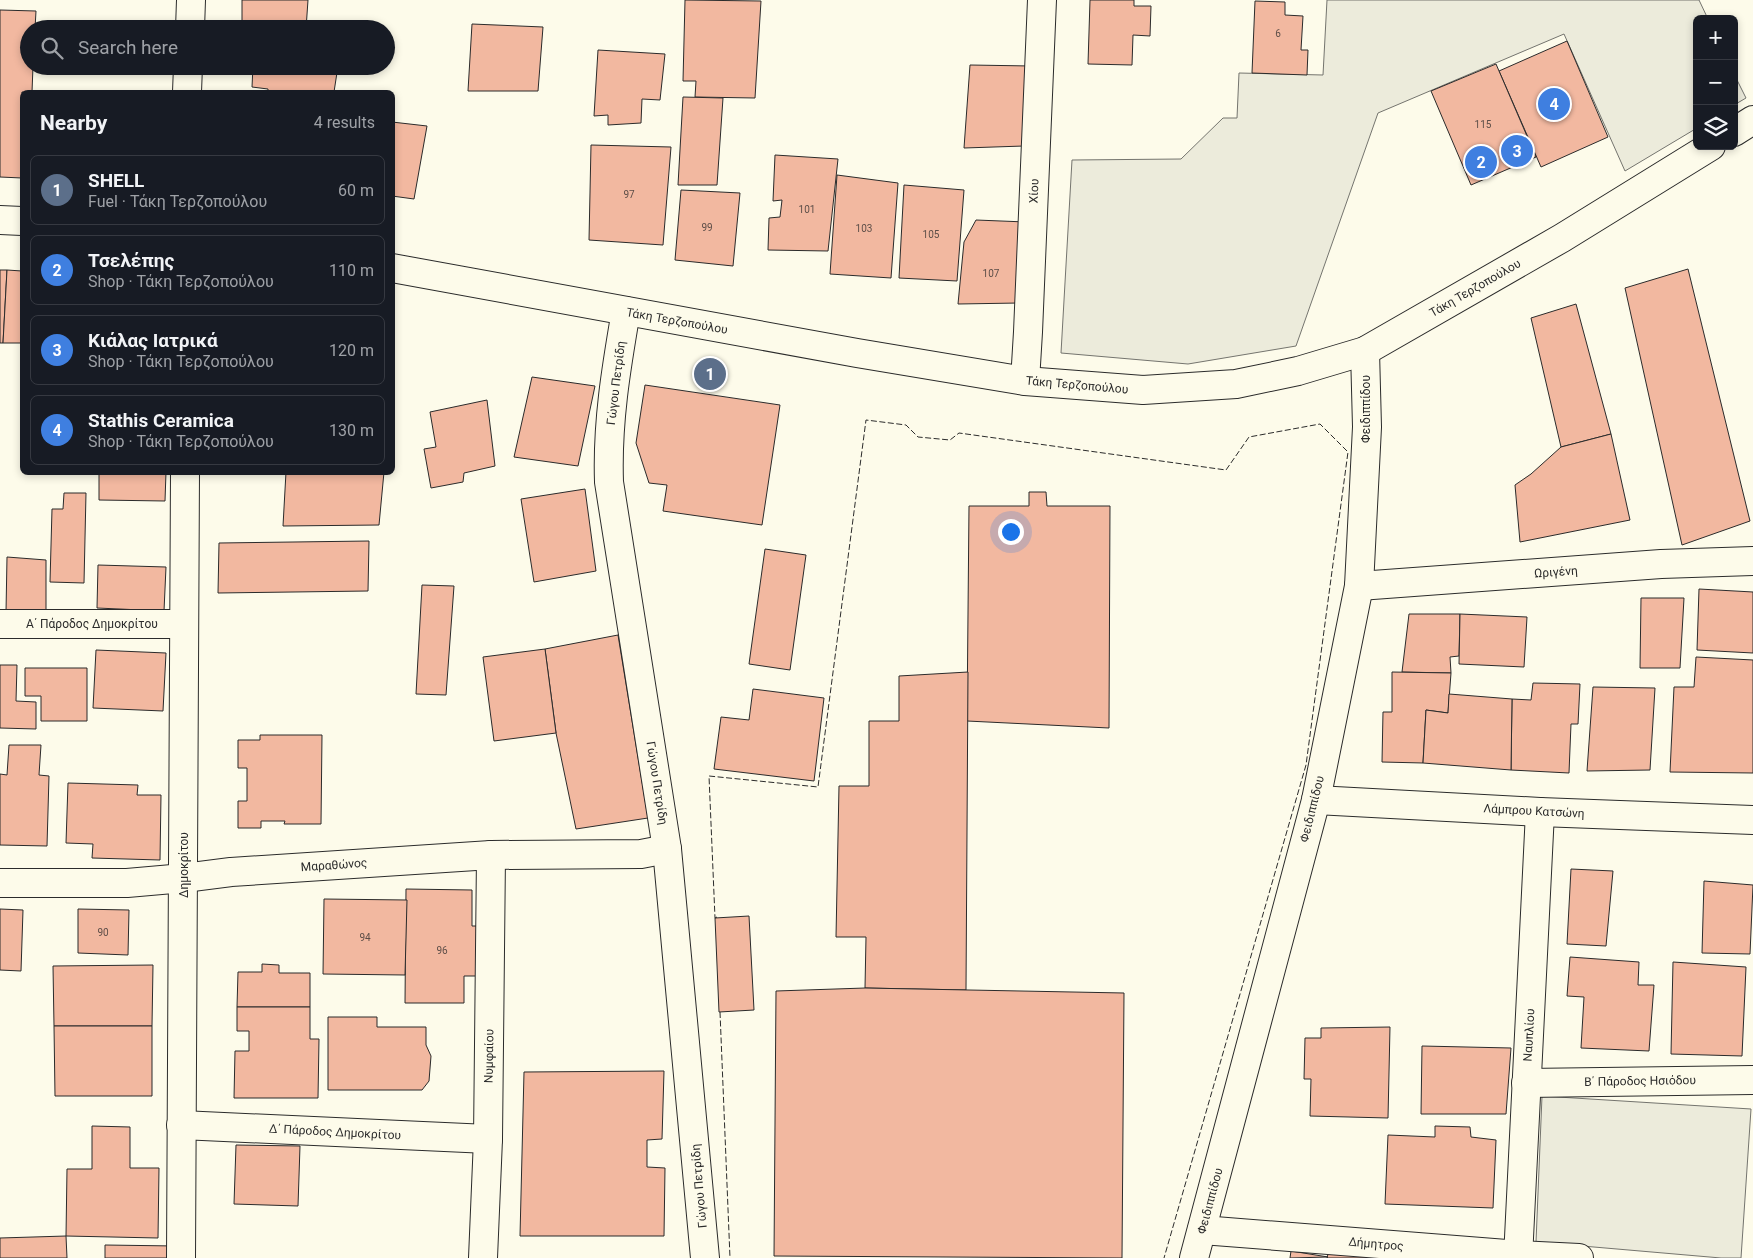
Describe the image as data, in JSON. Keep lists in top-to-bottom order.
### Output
{
  "streets": {
    "street": [
      "Χίου",
      "Τάκη Τερζοπούλου",
      "Γώγου Πετρίδη",
      "Φειδιππίδου",
      "Ωριγένη",
      "Α΄ Πάροδος Δημοκρίτου",
      "Λάμπρου Κατσώνη",
      "Δημοκρίτου",
      "Μαραθώνος",
      "Ναυπλίου",
      "Νυμφαίου",
      "Β΄ Πάροδος Ησιόδου",
      "Δ΄ Πάροδος Δημοκρίτου",
      "Δήμητρος"
    ]
  },
  "crossings": [
    ["Χίου", "Τάκη Τερζοπούλου"],
    ["Τάκη Τερζοπούλου", "Γώγου Πετρίδη"],
    ["Τάκη Τερζοπούλου", "Φειδιππίδου"],
    ["Γώγου Πετρίδη", "Μαραθώνος"],
    ["Φειδιππίδου", "Ωριγένη"],
    ["Φειδιππίδου", "Λάμπρου Κατσώνη"],
    ["Φειδιππίδου", "Δήμητρος"],
    ["Α΄ Πάροδος Δημοκρίτου", "Δημοκρίτου"],
    ["Λάμπρου Κατσώνη", "Ναυπλίου"],
    ["Δημοκρίτου", "Μαραθώνος"],
    ["Δημοκρίτου", "Δ΄ Πάροδος Δημοκρίτου"],
    ["Μαραθώνος", "Νυμφαίου"],
    ["Ναυπλίου", "Β΄ Πάροδος Ησιόδου"],
    ["Ναυπλίου", "Δήμητρος"],
    ["Νυμφαίου", "Δ΄ Πάροδος Δημοκρίτου"]
  ],
  "house_numbers": [
    "6",
    "115",
    "97",
    "101",
    "99",
    "103",
    "105",
    "107",
    "90",
    "94",
    "96"
  ],
  "page": {
    "map_buttons": ["+", "−"],
    "search": "Search here",
    "pins": [
      "4",
      "3",
      "2",
      "1"
    ],
    "heading": ["Nearby", "4 results"],
    "list": [
      {
        "mark": "1",
        "name": "SHELL",
        "note": "Fuel · Τάκη Τερζοπούλου",
        "value": "60 m"
      },
      {
        "mark": "2",
        "name": "Τσελέπης",
        "note": "Shop · Τάκη Τερζοπούλου",
        "value": "110 m"
      },
      {
        "mark": "3",
        "name": "Κιάλας Ιατρικά",
        "note": "Shop · Τάκη Τερζοπούλου",
        "value": "120 m"
      },
      {
        "mark": "4",
        "name": "Stathis Ceramica",
        "note": "Shop · Τάκη Τερζοπούλου",
        "value": "130 m"
      }
    ]
  }
}
